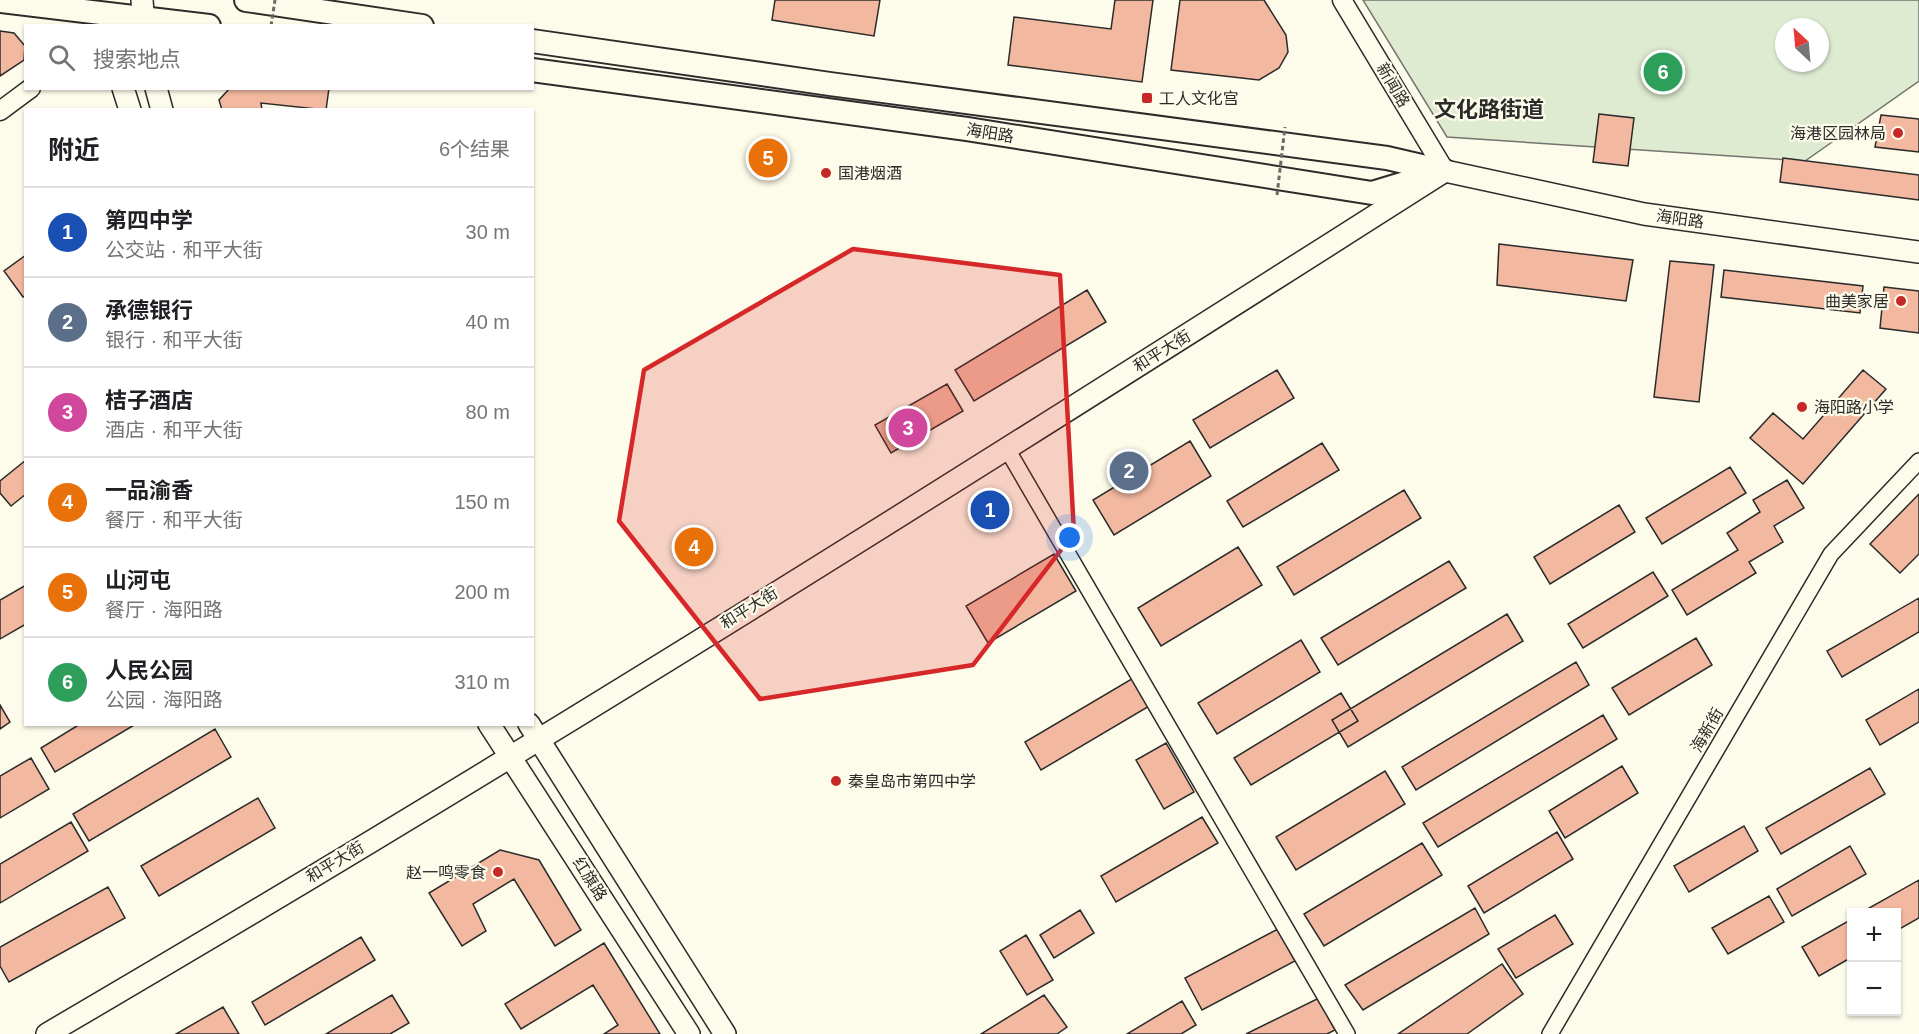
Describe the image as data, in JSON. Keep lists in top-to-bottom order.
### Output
{
  "streets": {
    "main road": ["海阳路", "和平大街", "红旗路"],
    "street": ["新闻路", "海新街"]
  },
  "crossings": [
    ["新闻路", "海阳路"],
    ["新闻路", "和平大街"],
    ["海阳路", "和平大街"],
    ["和平大街", "红旗路"]
  ],
  "districts": ["文化路街道"],
  "places": {
    "transit": ["工人文化宫"],
    "other": [
      "海港区园林局",
      "国港烟酒",
      "曲美家居",
      "海阳路小学",
      "秦皇岛市第四中学",
      "赵一鸣零食"
    ]
  },
  "north": "top left",
  "page": {
    "search": "搜索地点",
    "pins": [
      "6",
      "5",
      "3",
      "2",
      "1",
      "4"
    ],
    "heading": ["附近", "6个结果"],
    "list": [
      {
        "mark": "1",
        "name": "第四中学",
        "note": "公交站 · 和平大街",
        "value": "30 m"
      },
      {
        "mark": "2",
        "name": "承德银行",
        "note": "银行 · 和平大街",
        "value": "40 m"
      },
      {
        "mark": "3",
        "name": "桔子酒店",
        "note": "酒店 · 和平大街",
        "value": "80 m"
      },
      {
        "mark": "4",
        "name": "一品渝香",
        "note": "餐厅 · 和平大街",
        "value": "150 m"
      },
      {
        "mark": "5",
        "name": "山河屯",
        "note": "餐厅 · 海阳路",
        "value": "200 m"
      },
      {
        "mark": "6",
        "name": "人民公园",
        "note": "公园 · 海阳路",
        "value": "310 m"
      }
    ],
    "map_buttons": ["+", "−"]
  }
}
